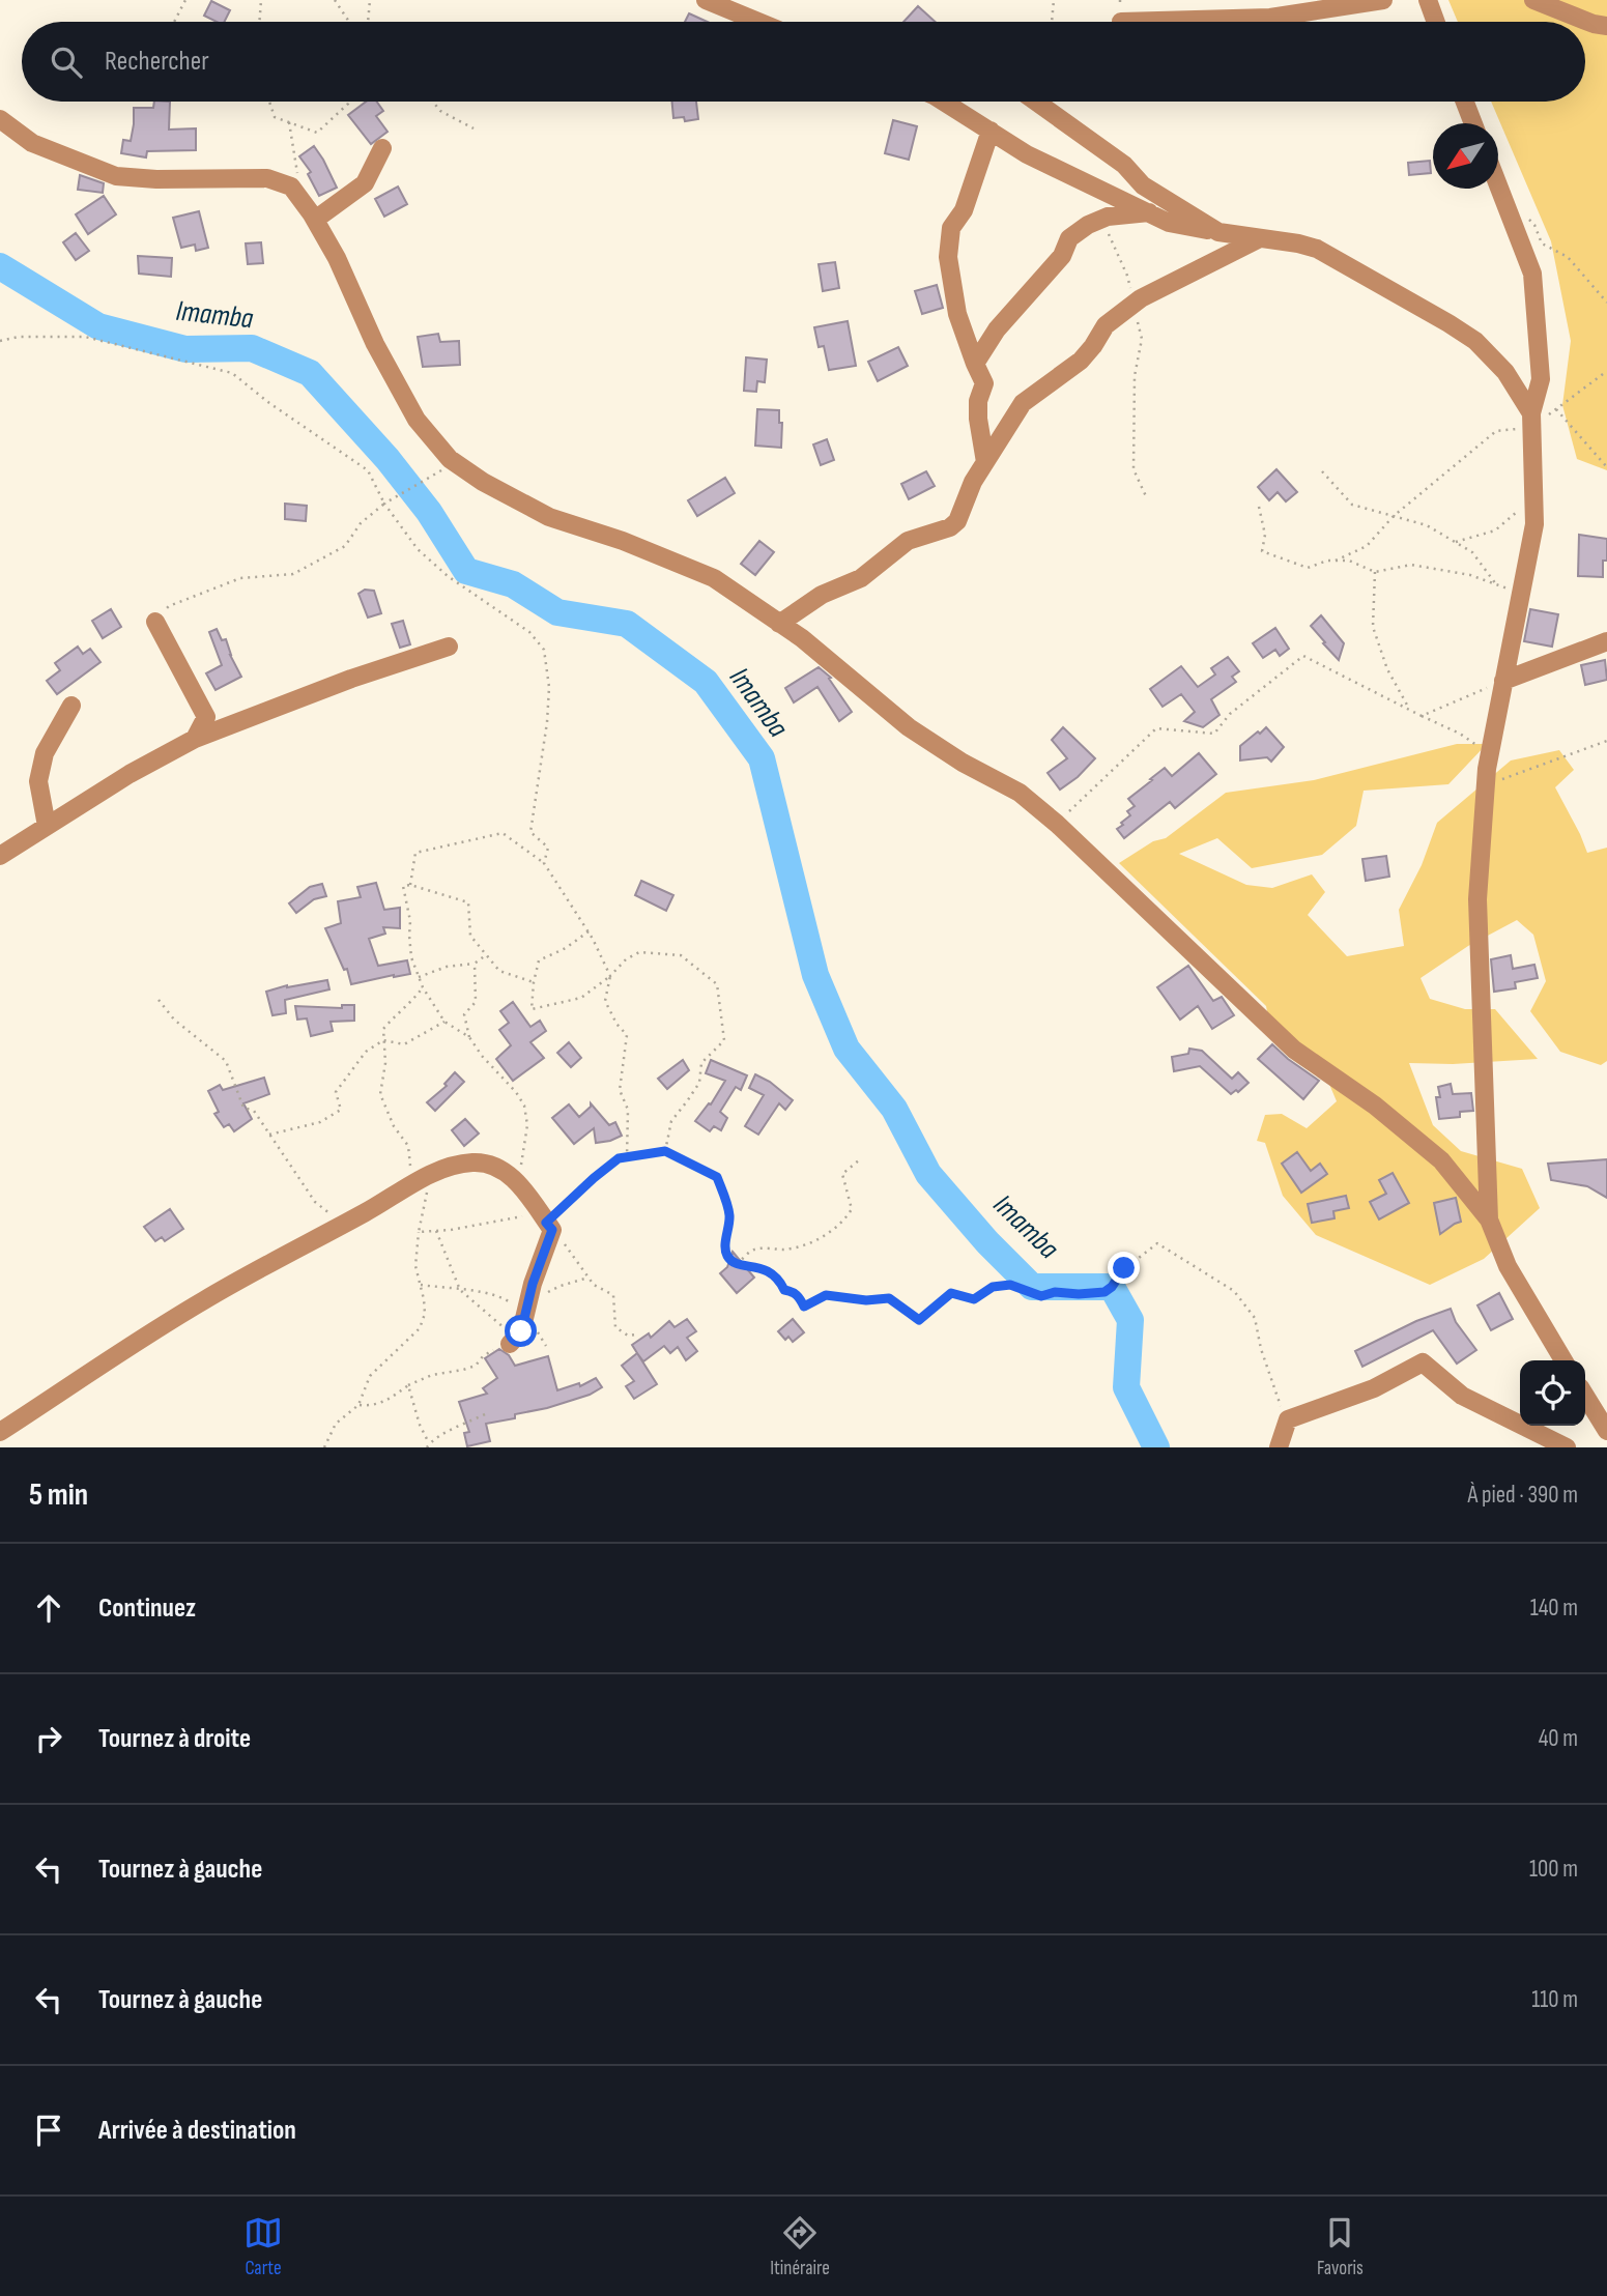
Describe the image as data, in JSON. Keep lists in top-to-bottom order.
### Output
{
  "water": ["Imamba"],
  "north": "bottom left",
  "page": {
    "search": "Rechercher",
    "heading": ["5 min", "À pied · 390 m"],
    "list": [
      ["Continuez", "140 m"],
      ["Tournez à droite", "40 m"],
      ["Tournez à gauche", "100 m"],
      ["Tournez à gauche", "110 m"],
      "Arrivée à destination"
    ],
    "nav": ["Carte", "Itinéraire", "Favoris"]
  }
}
